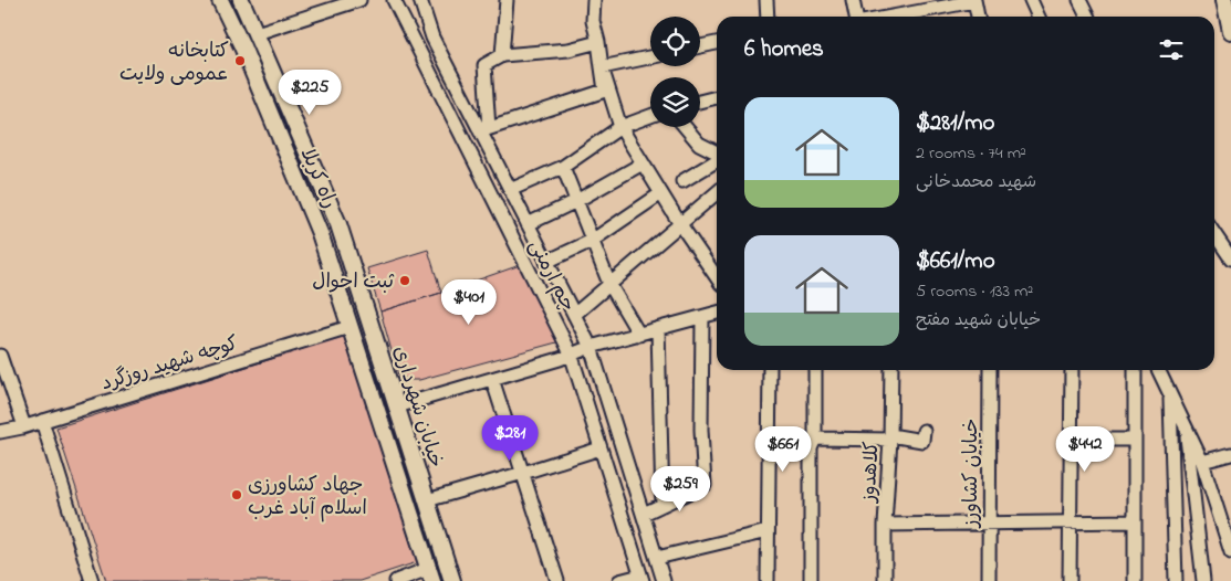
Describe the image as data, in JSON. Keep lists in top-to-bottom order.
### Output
{
  "streets": {
    "main road": ["راه کربلا", "خیابان شهرداری"],
    "street": [
      "چم ارمنی",
      "کوچه شهید روزگرد",
      "کلاهدوز",
      "خیابان کشاورز"
    ]
  },
  "crossings": [
    ["راه کربلا", "خیابان شهرداری"],
    ["کوچه شهید روزگرد", "خیابان شهرداری"]
  ],
  "places": ["کتابخانه عمومی ولایت", "ثبت احوال", "جهاد کشاورزی اسلام آباد غرب"],
  "page": {
    "heading": "6 homes",
    "price": [
      "$225",
      "$401",
      "$281",
      "$661",
      "$442",
      "$259"
    ],
    "list": [
      {
        "name": "$281/mo",
        "note": "2 rooms · 74 m² · شهید محمدخانی"
      },
      {
        "name": "$661/mo",
        "note": "5 rooms · 133 m² · خیابان شهید مفتح"
      }
    ]
  }
}
